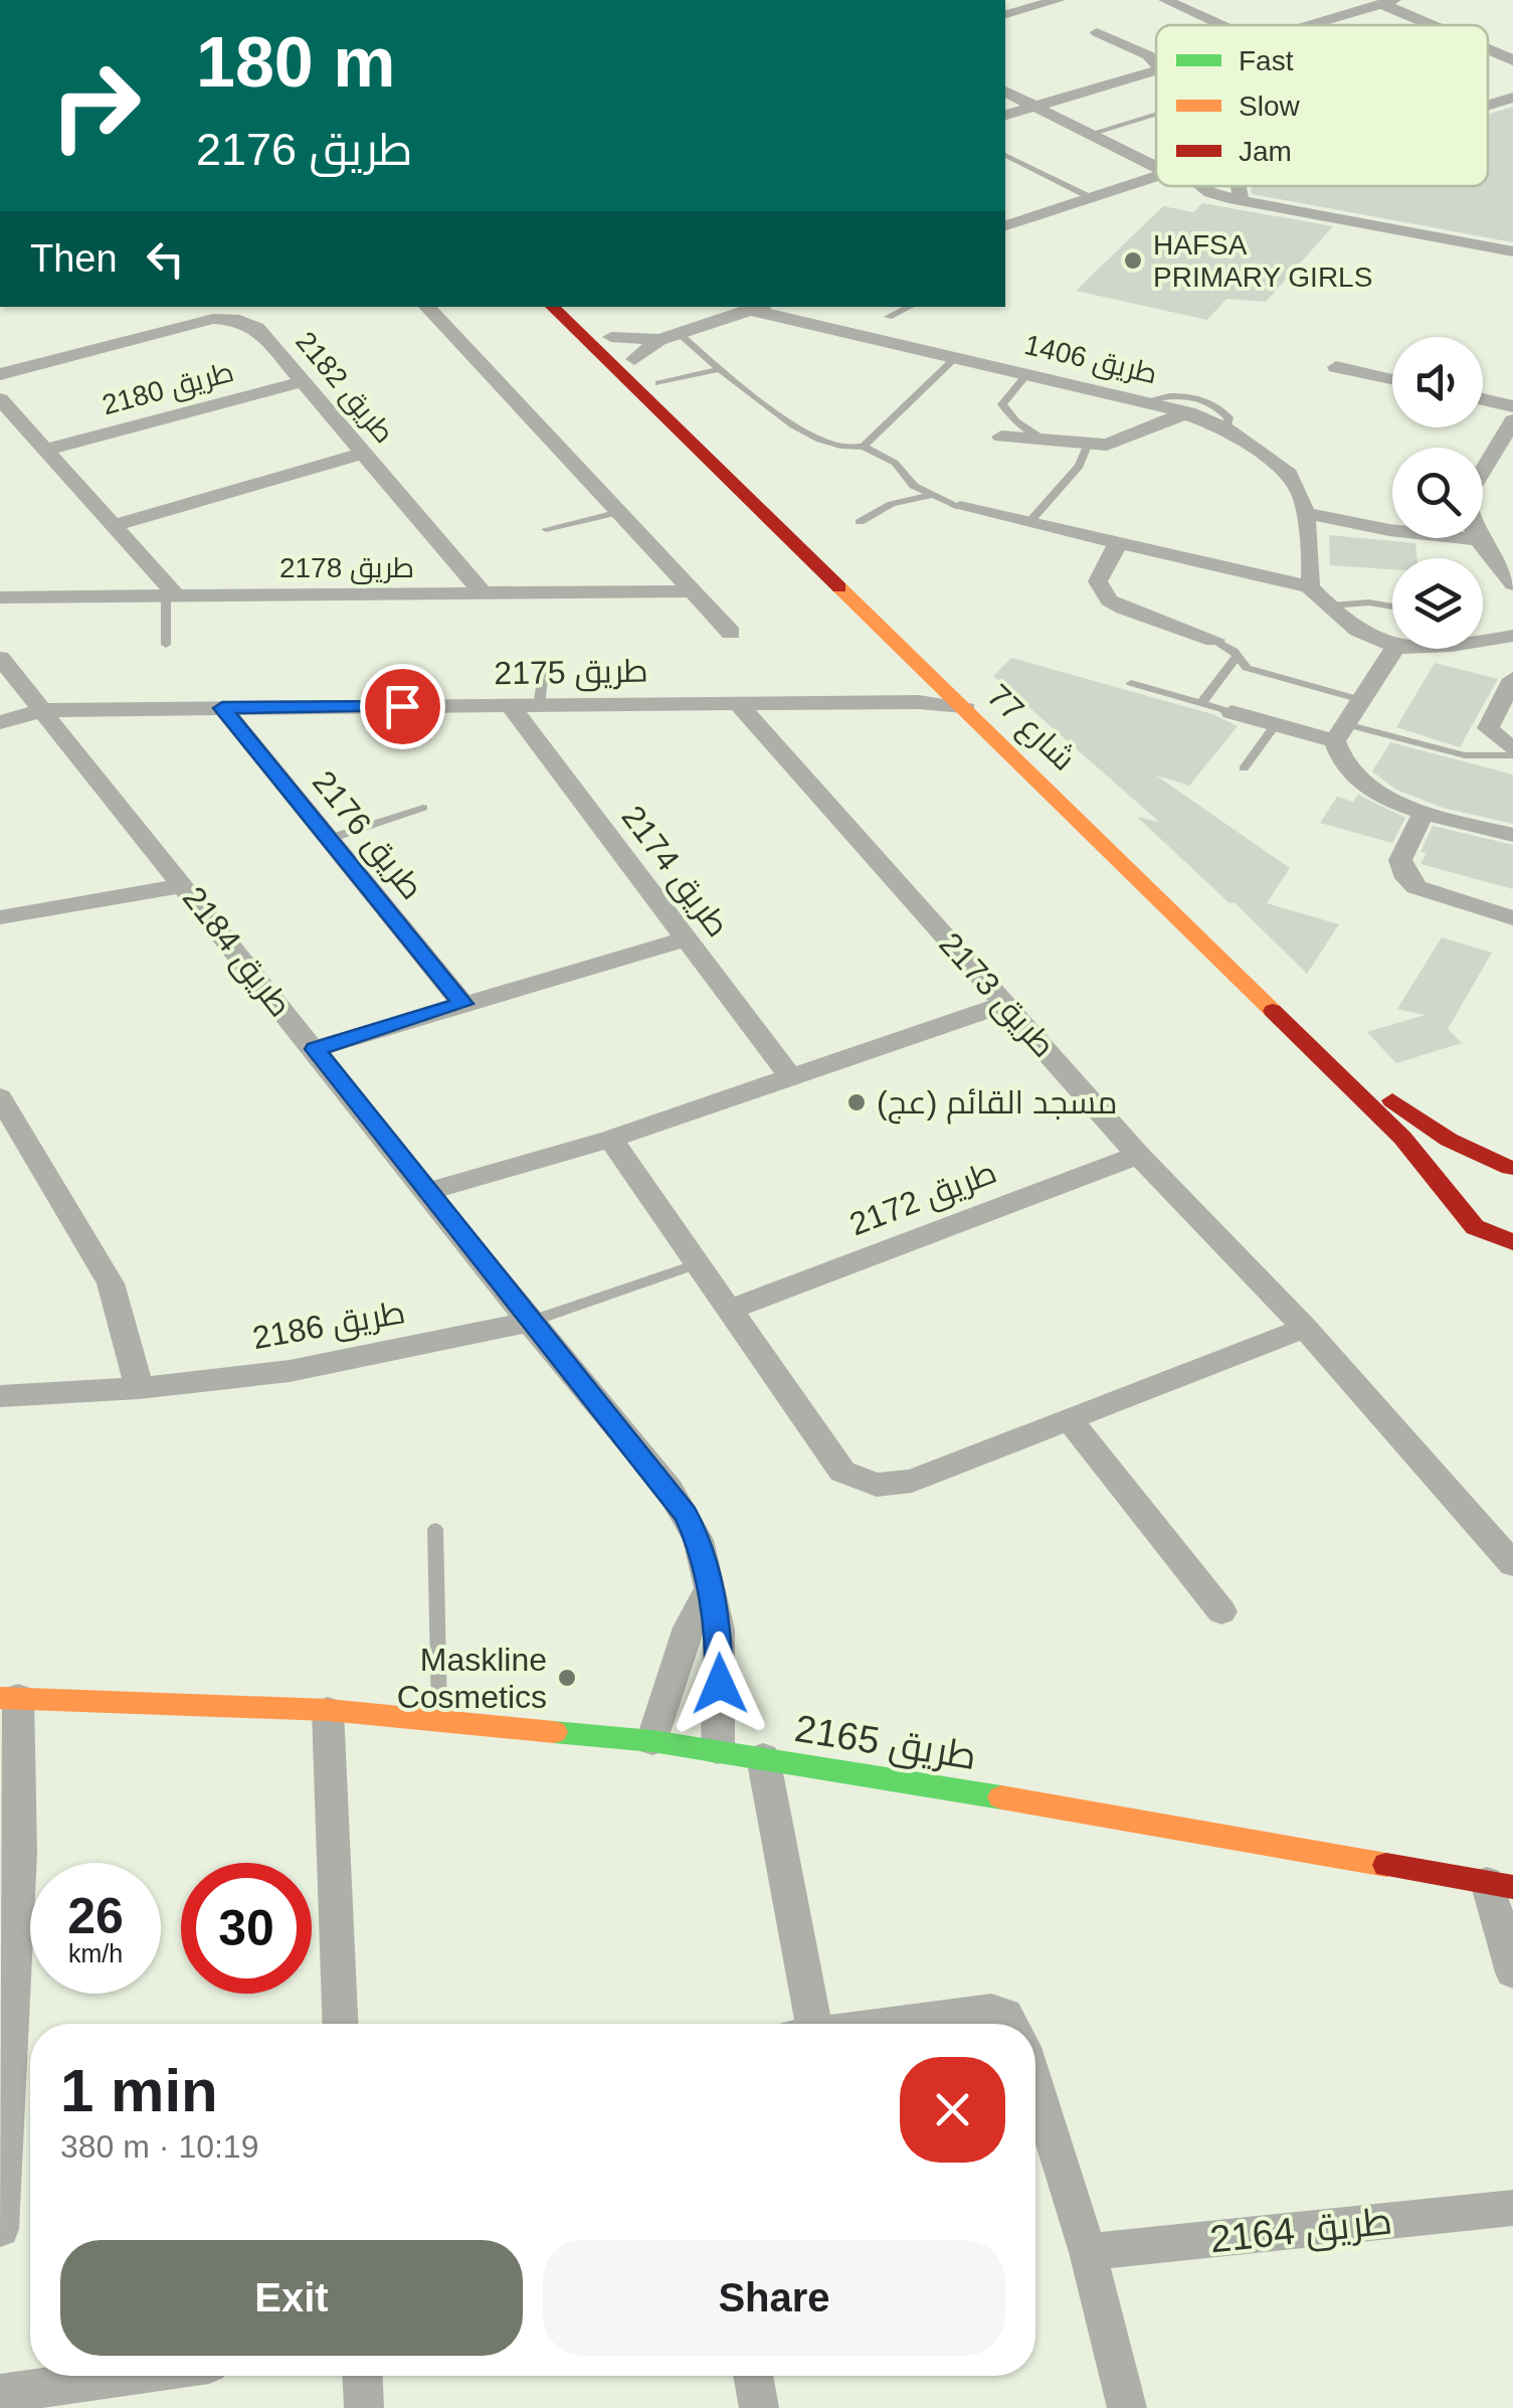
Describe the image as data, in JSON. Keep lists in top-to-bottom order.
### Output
{
  "streets": {
    "street": [
      "طريق 1406",
      "طريق 2182",
      "طريق 2180",
      "طريق 2178",
      "طريق 2175",
      "شارع 77",
      "طريق 2176",
      "طريق 2174",
      "طريق 2184",
      "طريق 2173",
      "طريق 2172",
      "طريق 2186",
      "طريق 2165",
      "طريق 2164"
    ]
  },
  "crossings": [
    ["طريق 2182", "طريق 2180"],
    ["طريق 2182", "طريق 2178"],
    ["طريق 2175", "شارع 77"],
    ["طريق 2175", "طريق 2176"],
    ["طريق 2175", "طريق 2174"],
    ["طريق 2175", "طريق 2184"],
    ["طريق 2175", "طريق 2173"],
    ["طريق 2184", "طريق 2186"],
    ["طريق 2184", "طريق 2165"],
    ["طريق 2173", "طريق 2172"]
  ],
  "places": ["HAFSA PRIMARY GIRLS", "مسجد القائم (عج)", "Maskline Cosmetics"],
  "legend": ["Fast", "Slow", "Jam"],
  "page": {
    "turn": ["180 m", "طريق 2176"],
    "then": "Then",
    "speed": "26 km/h",
    "limit": "30",
    "heading": ["1 min", "380 m · 10:19"],
    "buttons": ["Exit", "Share"]
  }
}
